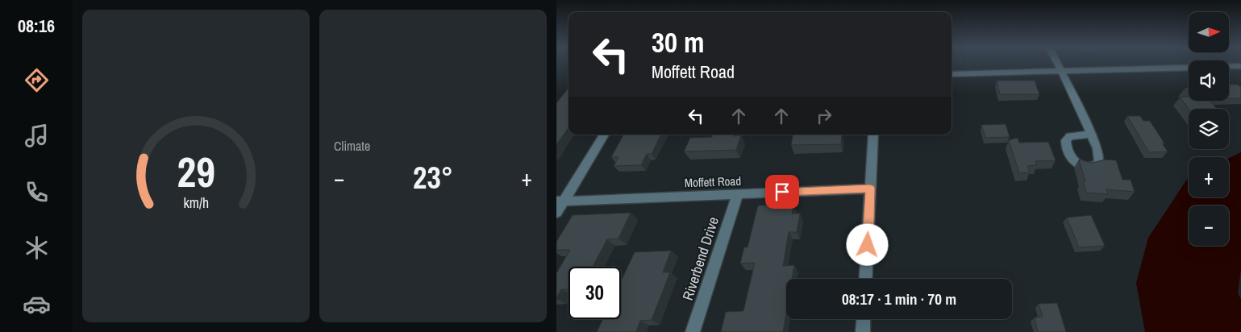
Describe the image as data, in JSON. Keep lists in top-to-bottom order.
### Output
{
  "streets": {
    "street": ["Moffett Road", "Riverbend Drive"]
  },
  "crossings": [
    ["Moffett Road", "Riverbend Drive"]
  ],
  "north": "right",
  "page": {
    "tabs": "08:16",
    "tile": "Climate",
    "map_buttons": ["+", "−"],
    "turn": ["30 m", "Moffett Road"],
    "heat": ["−", "23°", "+"],
    "limit": "30",
    "trip": "08:17 · 1 min · 70 m",
    "gauge": ["29", "km/h"]
  }
}
